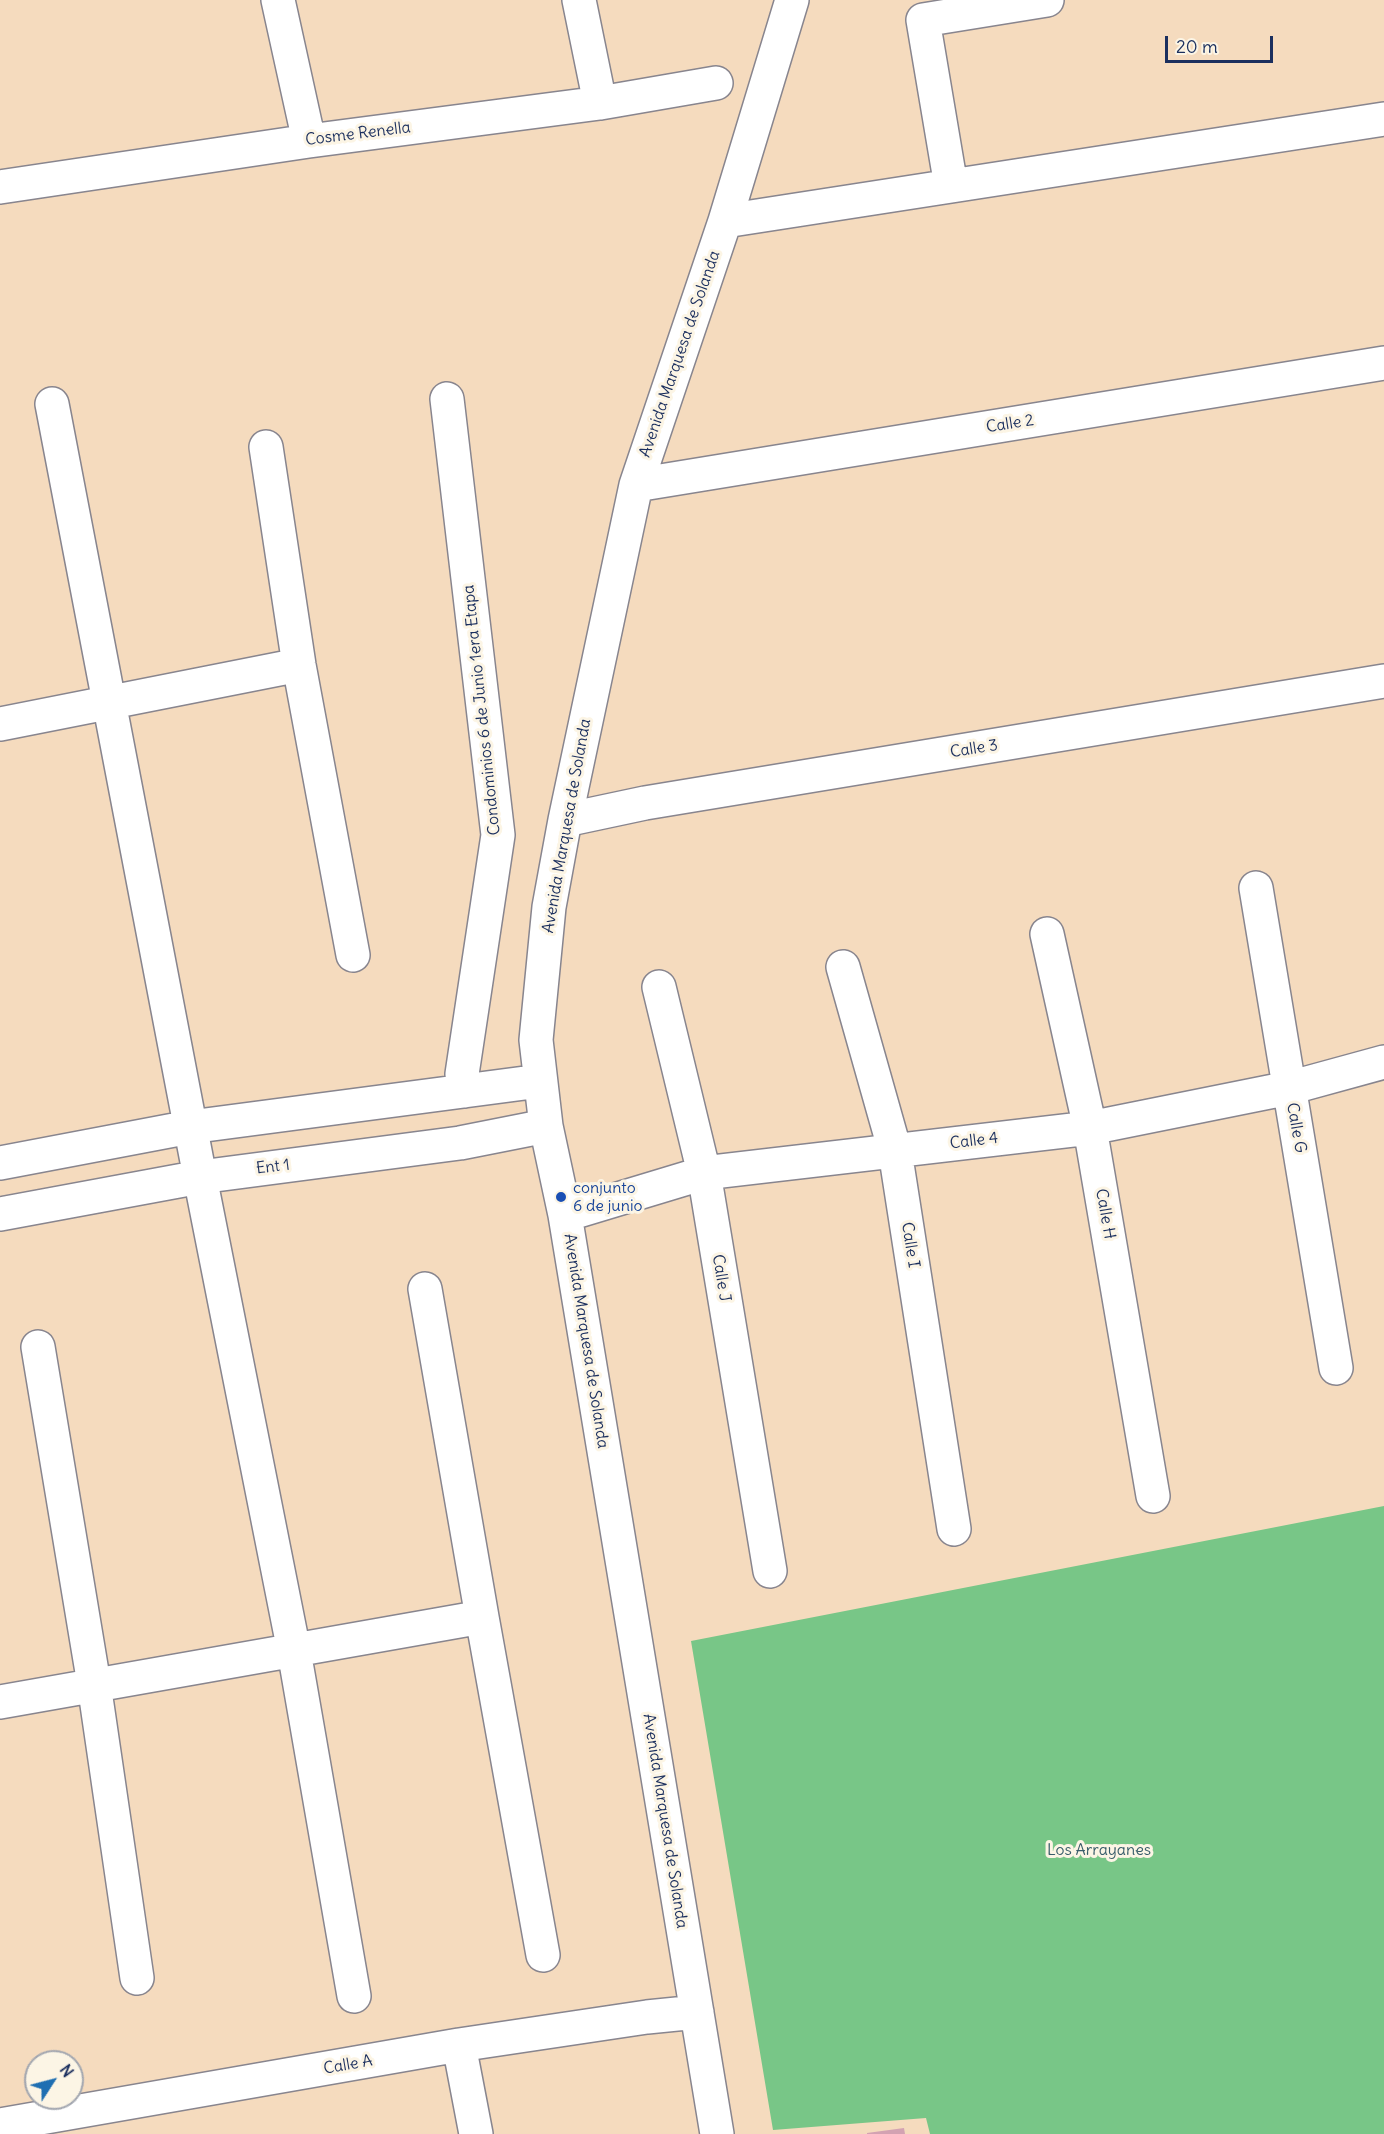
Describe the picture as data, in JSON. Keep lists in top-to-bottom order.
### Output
{
  "streets": {
    "street": [
      "Cosme Renella",
      "Avenida Marquesa de Solanda",
      "Calle 2",
      "Condominios 6 de Junio 1era Etapa",
      "Calle 3",
      "Calle G",
      "Calle 4",
      "Ent 1",
      "Calle H",
      "Calle I",
      "Calle J",
      "Calle A"
    ]
  },
  "crossings": [
    ["Avenida Marquesa de Solanda", "Calle 2"],
    ["Avenida Marquesa de Solanda", "Calle 3"],
    ["Avenida Marquesa de Solanda", "Calle 4"],
    ["Avenida Marquesa de Solanda", "Ent 1"],
    ["Avenida Marquesa de Solanda", "Calle A"],
    ["Calle G", "Calle 4"],
    ["Calle 4", "Calle H"],
    ["Calle 4", "Calle I"],
    ["Calle 4", "Calle J"]
  ],
  "parks": ["Los Arrayanes"],
  "places": ["conjunto 6 de junio"],
  "scale_bar": "20 m",
  "north": "top right"
}
